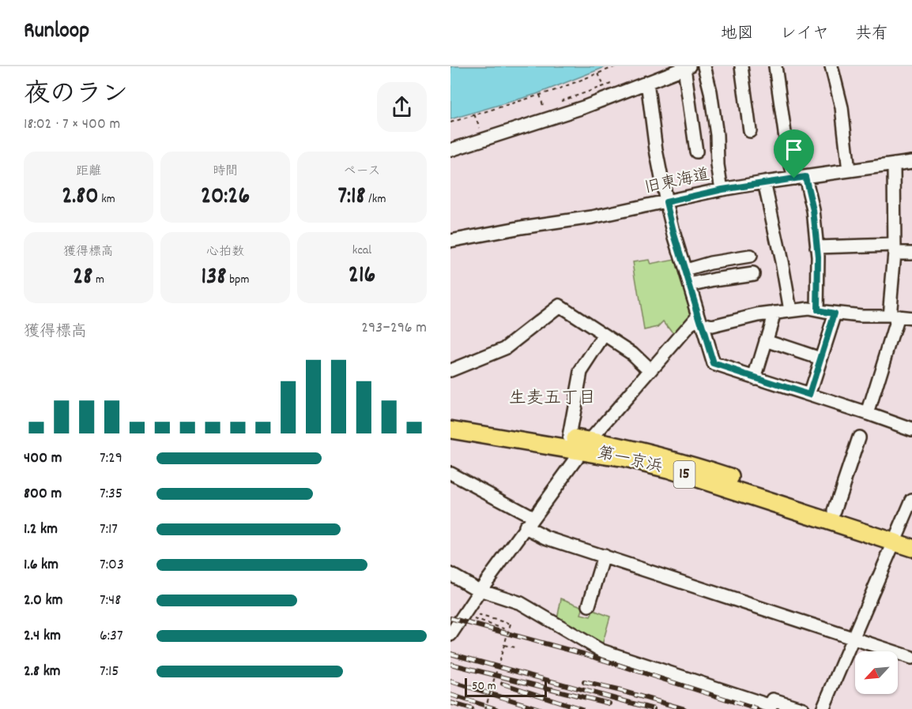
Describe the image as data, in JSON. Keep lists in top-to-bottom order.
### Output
{
  "streets": {
    "highway": ["第一京浜", "15"],
    "street": ["旧東海道"]
  },
  "districts": ["生麦五丁目"],
  "scale_bar": "50 m",
  "north": "bottom left",
  "page": {
    "header": "Runloop",
    "nav": ["地図", "レイヤ", "共有"],
    "heading": ["夜のラン", "18:02 · 7 × 400 m"],
    "stats": [
      ["距離", "2.80 km"],
      ["時間", "20:26"],
      ["ペース", "7:18 /km"],
      ["獲得標高", "28 m"],
      ["心拍数", "138 bpm"],
      ["kcal", "216"]
    ],
    "chart": ["獲得標高", "293–296 m"],
    "list": [
      {
        "name": "400 m",
        "note": "7:29"
      },
      {
        "name": "800 m",
        "note": "7:35"
      },
      {
        "name": "1.2 km",
        "note": "7:17"
      },
      {
        "name": "1.6 km",
        "note": "7:03"
      },
      {
        "name": "2.0 km",
        "note": "7:48"
      },
      {
        "name": "2.4 km",
        "note": "6:37"
      },
      {
        "name": "2.8 km",
        "note": "7:15"
      }
    ],
    "scale": "50 m"
  }
}
